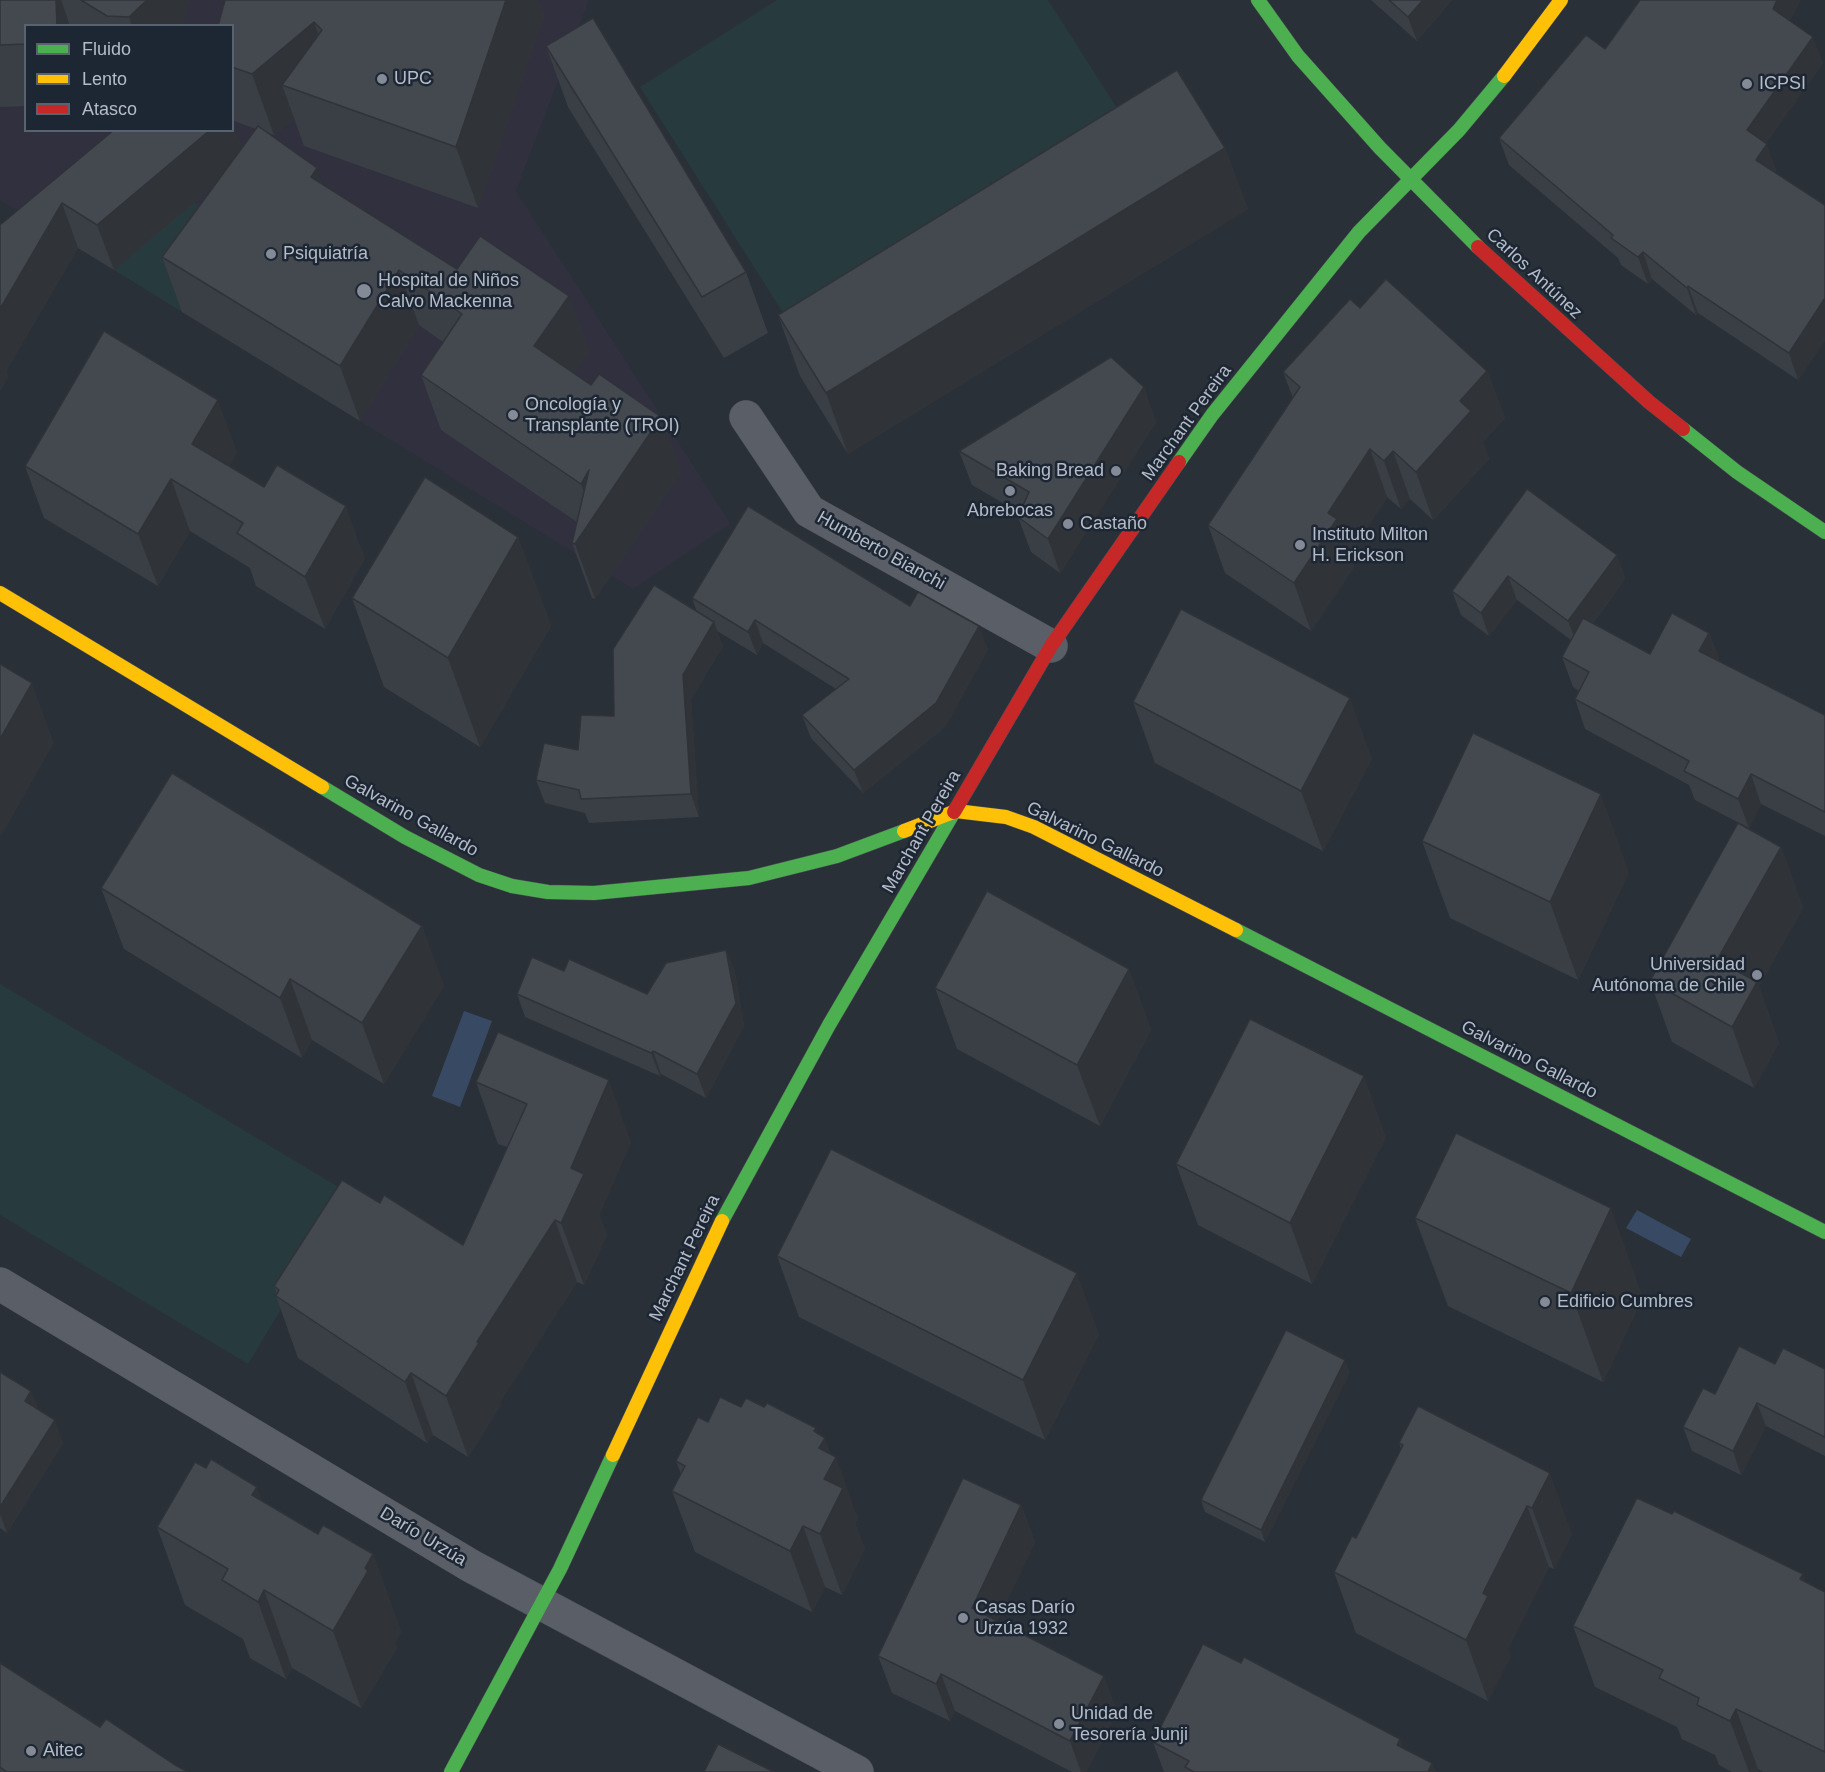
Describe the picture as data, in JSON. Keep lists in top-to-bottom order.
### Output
{
  "streets": {
    "street": [
      "Carlos Antúnez",
      "Marchant Pereira",
      "Humberto Bianchi",
      "Galvarino Gallardo",
      "Darío Urzúa"
    ]
  },
  "crossings": [
    ["Carlos Antúnez", "Marchant Pereira"],
    ["Marchant Pereira", "Humberto Bianchi"],
    ["Marchant Pereira", "Galvarino Gallardo"],
    ["Marchant Pereira", "Darío Urzúa"]
  ],
  "places": [
    "UPC",
    "ICPSI",
    "Psiquiatría",
    "Hospital de Niños Calvo Mackenna",
    "Oncología y Transplante (TROI)",
    "Baking Bread",
    "Abrebocas",
    "Castaño",
    "Instituto Milton H. Erickson",
    "Universidad Autónoma de Chile",
    "Edificio Cumbres",
    "Casas Darío Urzúa 1932",
    "Unidad de Tesorería Junji",
    "Aitec"
  ],
  "legend": ["Fluido", "Lento", "Atasco"]
}
